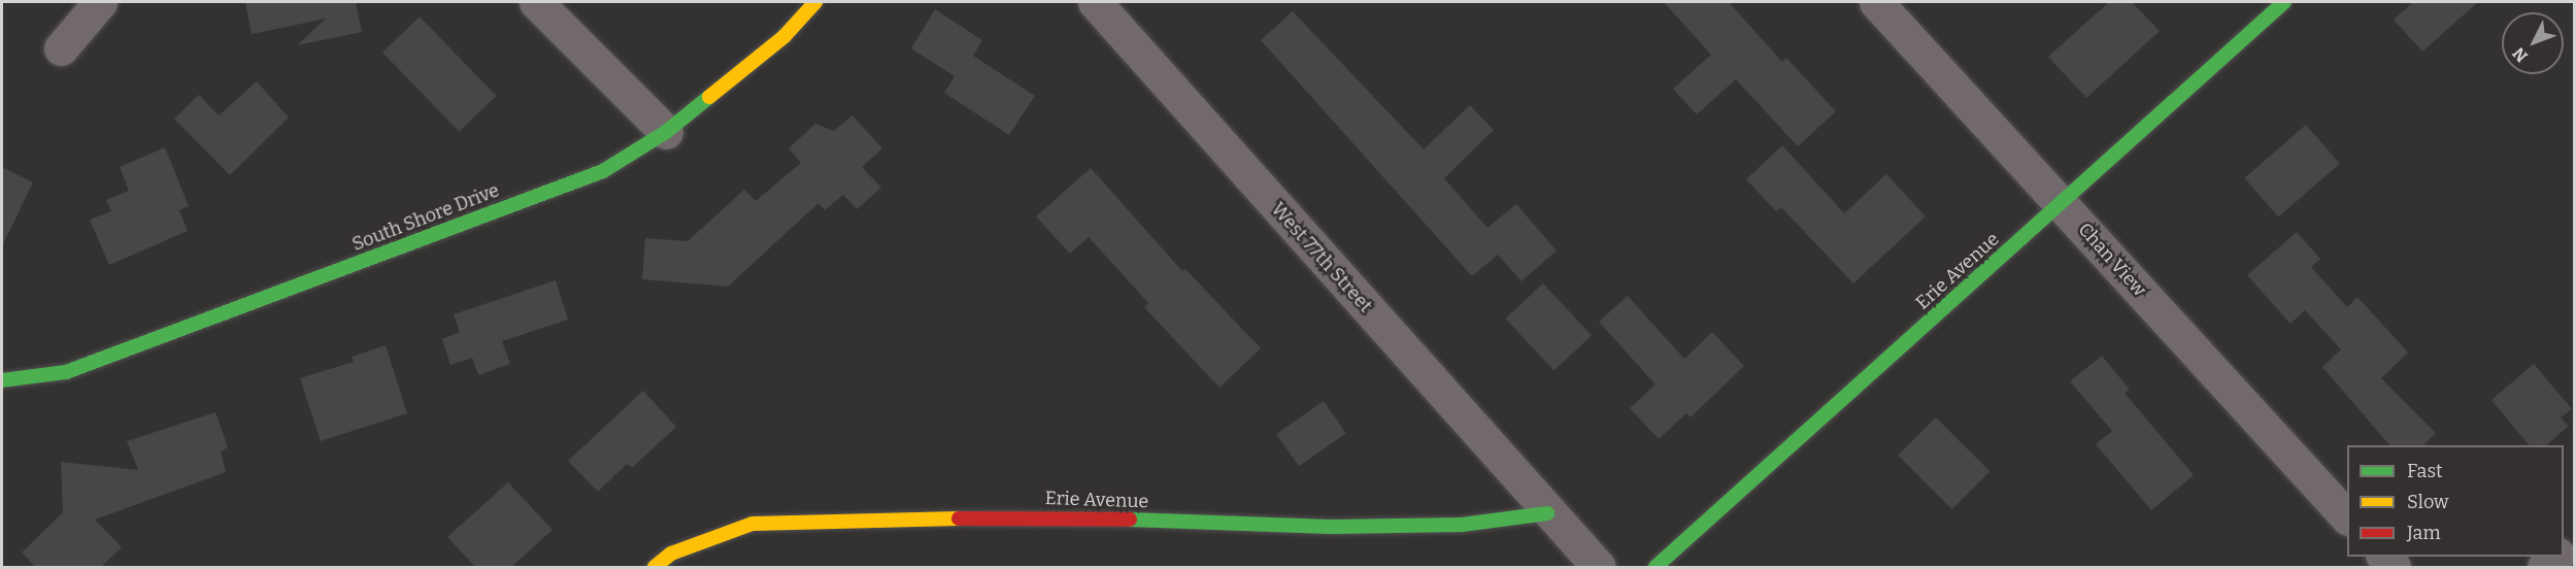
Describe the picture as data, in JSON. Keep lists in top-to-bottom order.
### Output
{
  "streets": {
    "street": [
      "South Shore Drive",
      "West 77th Street",
      "Chan View",
      "Erie Avenue"
    ]
  },
  "crossings": [
    ["West 77th Street", "Erie Avenue"],
    ["Chan View", "Erie Avenue"]
  ],
  "legend": ["Fast", "Slow", "Jam"],
  "north": "bottom left"
}
